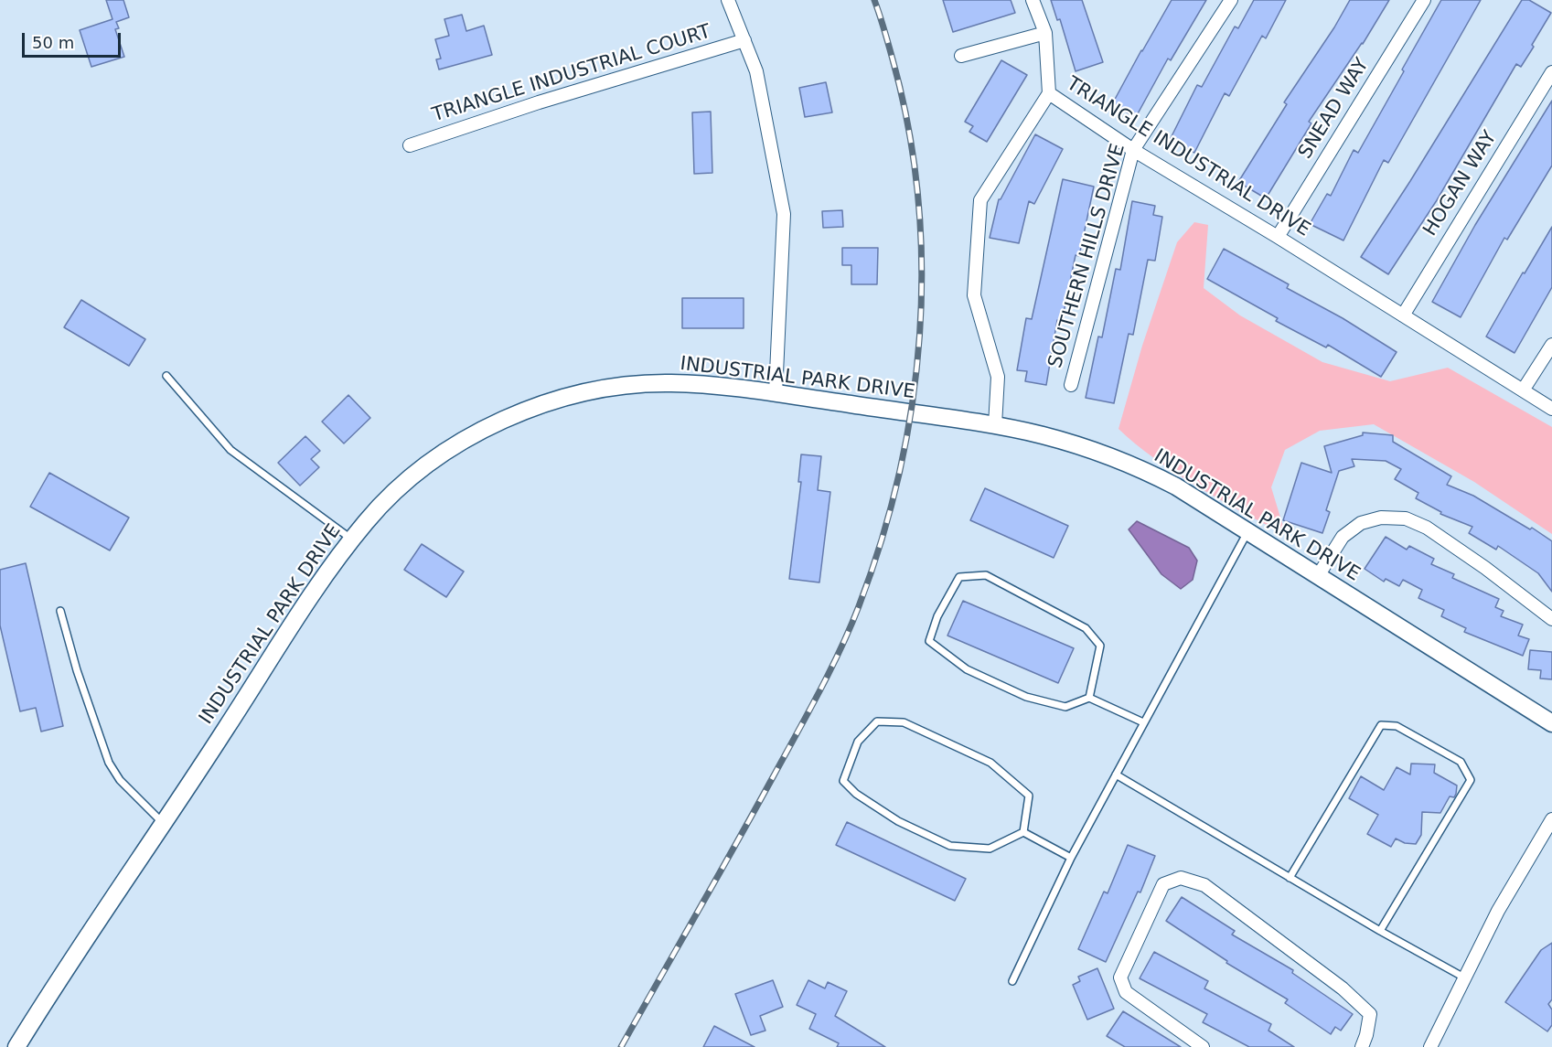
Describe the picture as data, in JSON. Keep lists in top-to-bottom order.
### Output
{
  "streets": {
    "street": [
      "TRIANGLE INDUSTRIAL COURT",
      "SNEAD WAY",
      "TRIANGLE INDUSTRIAL DRIVE",
      "HOGAN WAY",
      "SOUTHERN HILLS DRIVE",
      "INDUSTRIAL PARK DRIVE"
    ]
  },
  "crossings": [
    ["SNEAD WAY", "TRIANGLE INDUSTRIAL DRIVE"],
    ["TRIANGLE INDUSTRIAL DRIVE", "HOGAN WAY"],
    ["TRIANGLE INDUSTRIAL DRIVE", "SOUTHERN HILLS DRIVE"],
    ["TRIANGLE INDUSTRIAL DRIVE", "INDUSTRIAL PARK DRIVE"]
  ],
  "scale_bar": "50 m"
}
